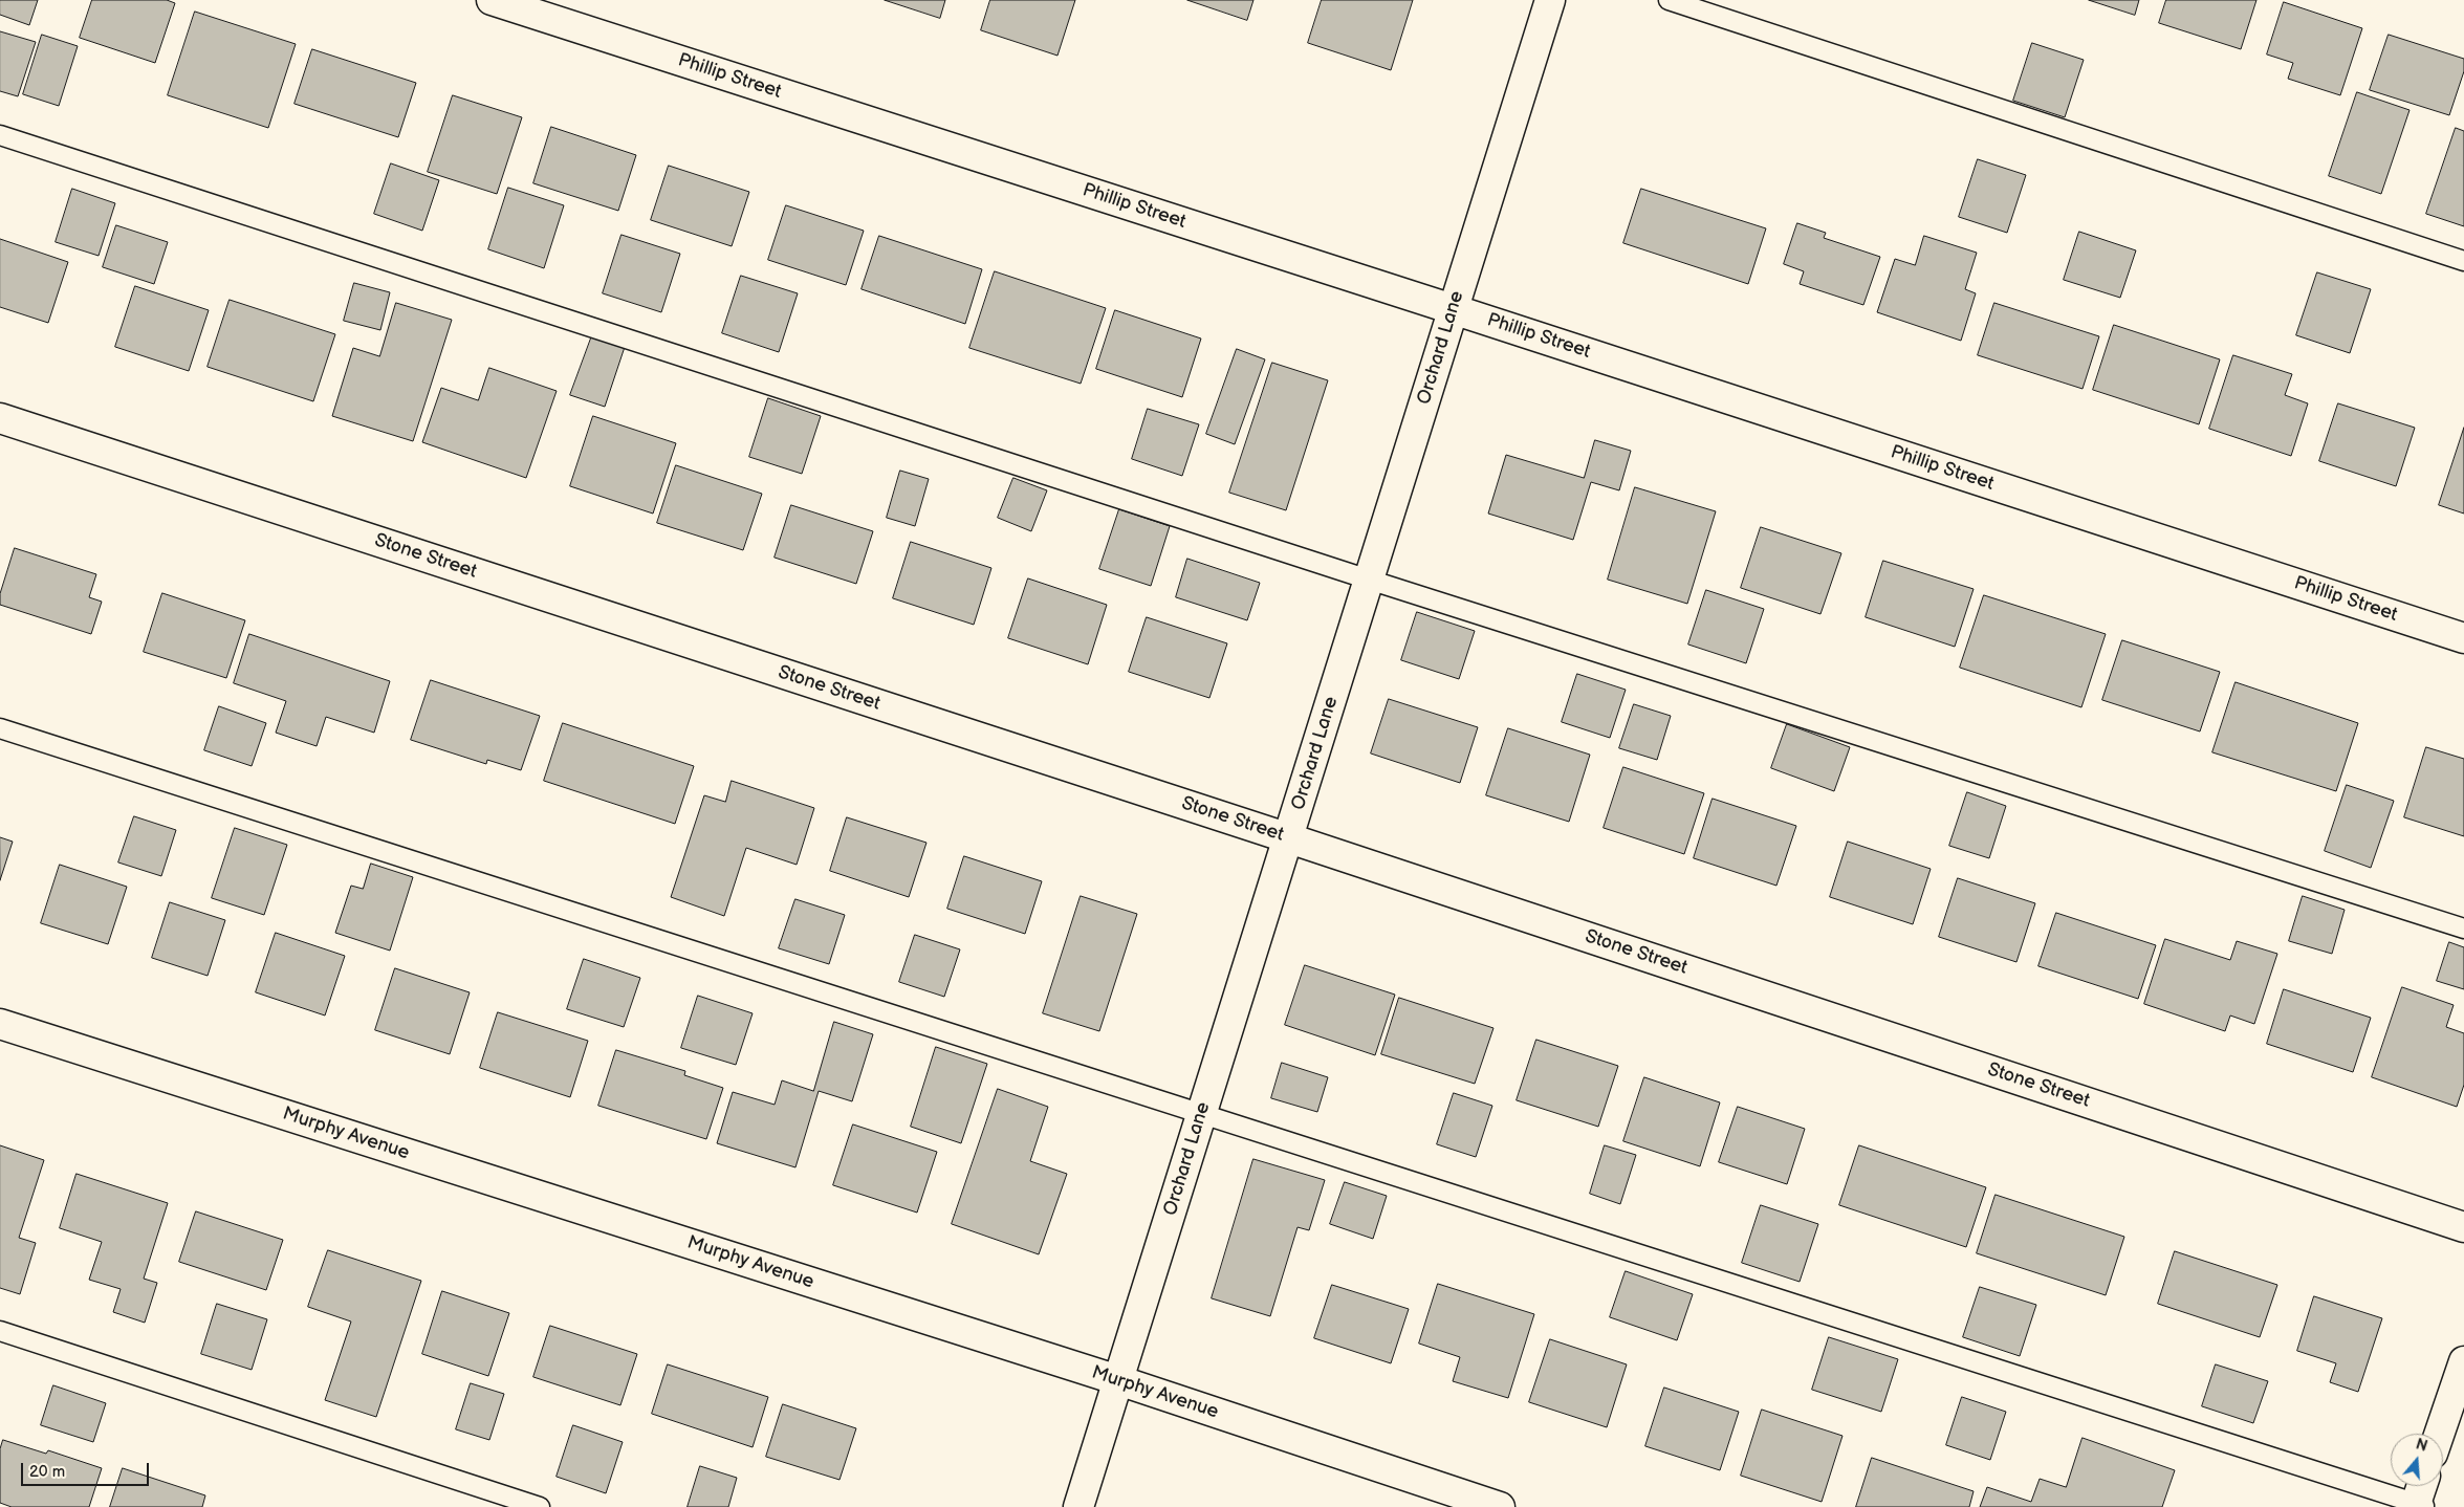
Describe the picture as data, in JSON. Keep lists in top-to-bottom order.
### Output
{
  "streets": {
    "street": [
      "Phillip Street",
      "Orchard Lane",
      "Stone Street",
      "Murphy Avenue"
    ]
  },
  "crossings": [
    ["Phillip Street", "Orchard Lane"],
    ["Orchard Lane", "Stone Street"],
    ["Orchard Lane", "Murphy Avenue"]
  ],
  "scale_bar": "20 m",
  "north": "top"
}
